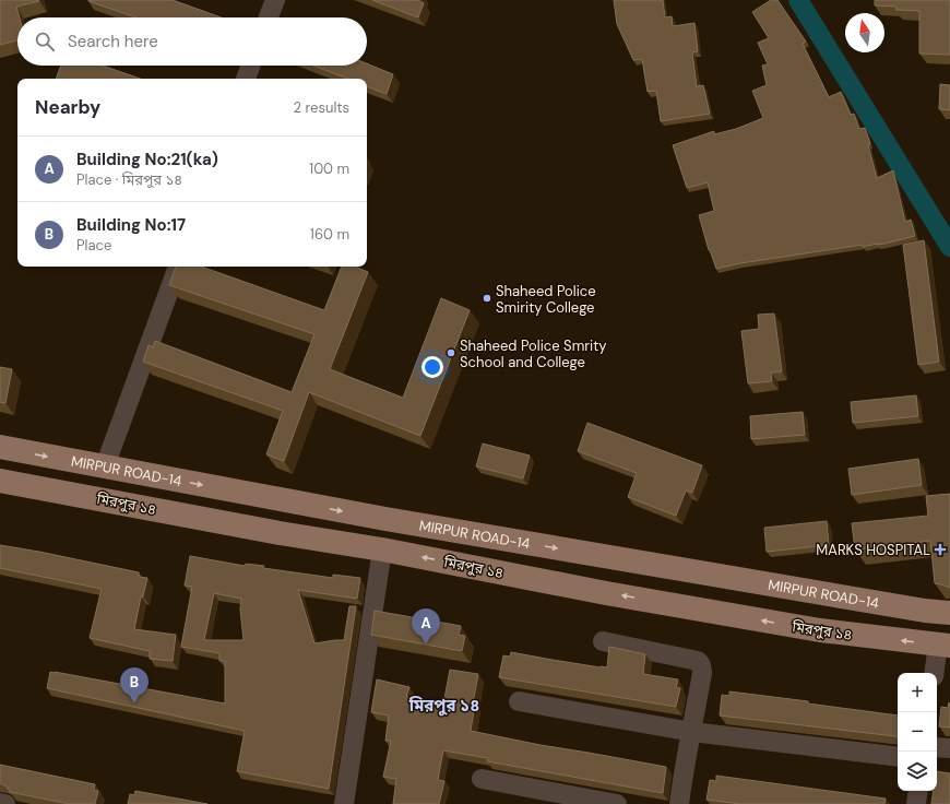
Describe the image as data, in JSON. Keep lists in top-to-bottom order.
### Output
{
  "streets": {
    "main road": ["MIRPUR ROAD-14", "মিরপুর ১৪"]
  },
  "one_way": ["MIRPUR ROAD-14", "মিরপুর ১৪"],
  "districts": ["মিরপুর ১৪"],
  "places": {
    "other": ["Shaheed Police Smirity College", "Shaheed Police Smrity School and College"],
    "health": ["MARKS HOSPITAL"]
  },
  "north": "top",
  "page": {
    "search": "Search here",
    "heading": ["Nearby", "2 results"],
    "list": [
      {
        "mark": "A",
        "name": "Building No:21(ka)",
        "note": "Place · মিরপুর ১৪",
        "value": "100 m"
      },
      {
        "mark": "B",
        "name": "Building No:17",
        "note": "Place",
        "value": "160 m"
      }
    ],
    "pins": ["A", "B"],
    "map_buttons": ["+", "−"]
  }
}
